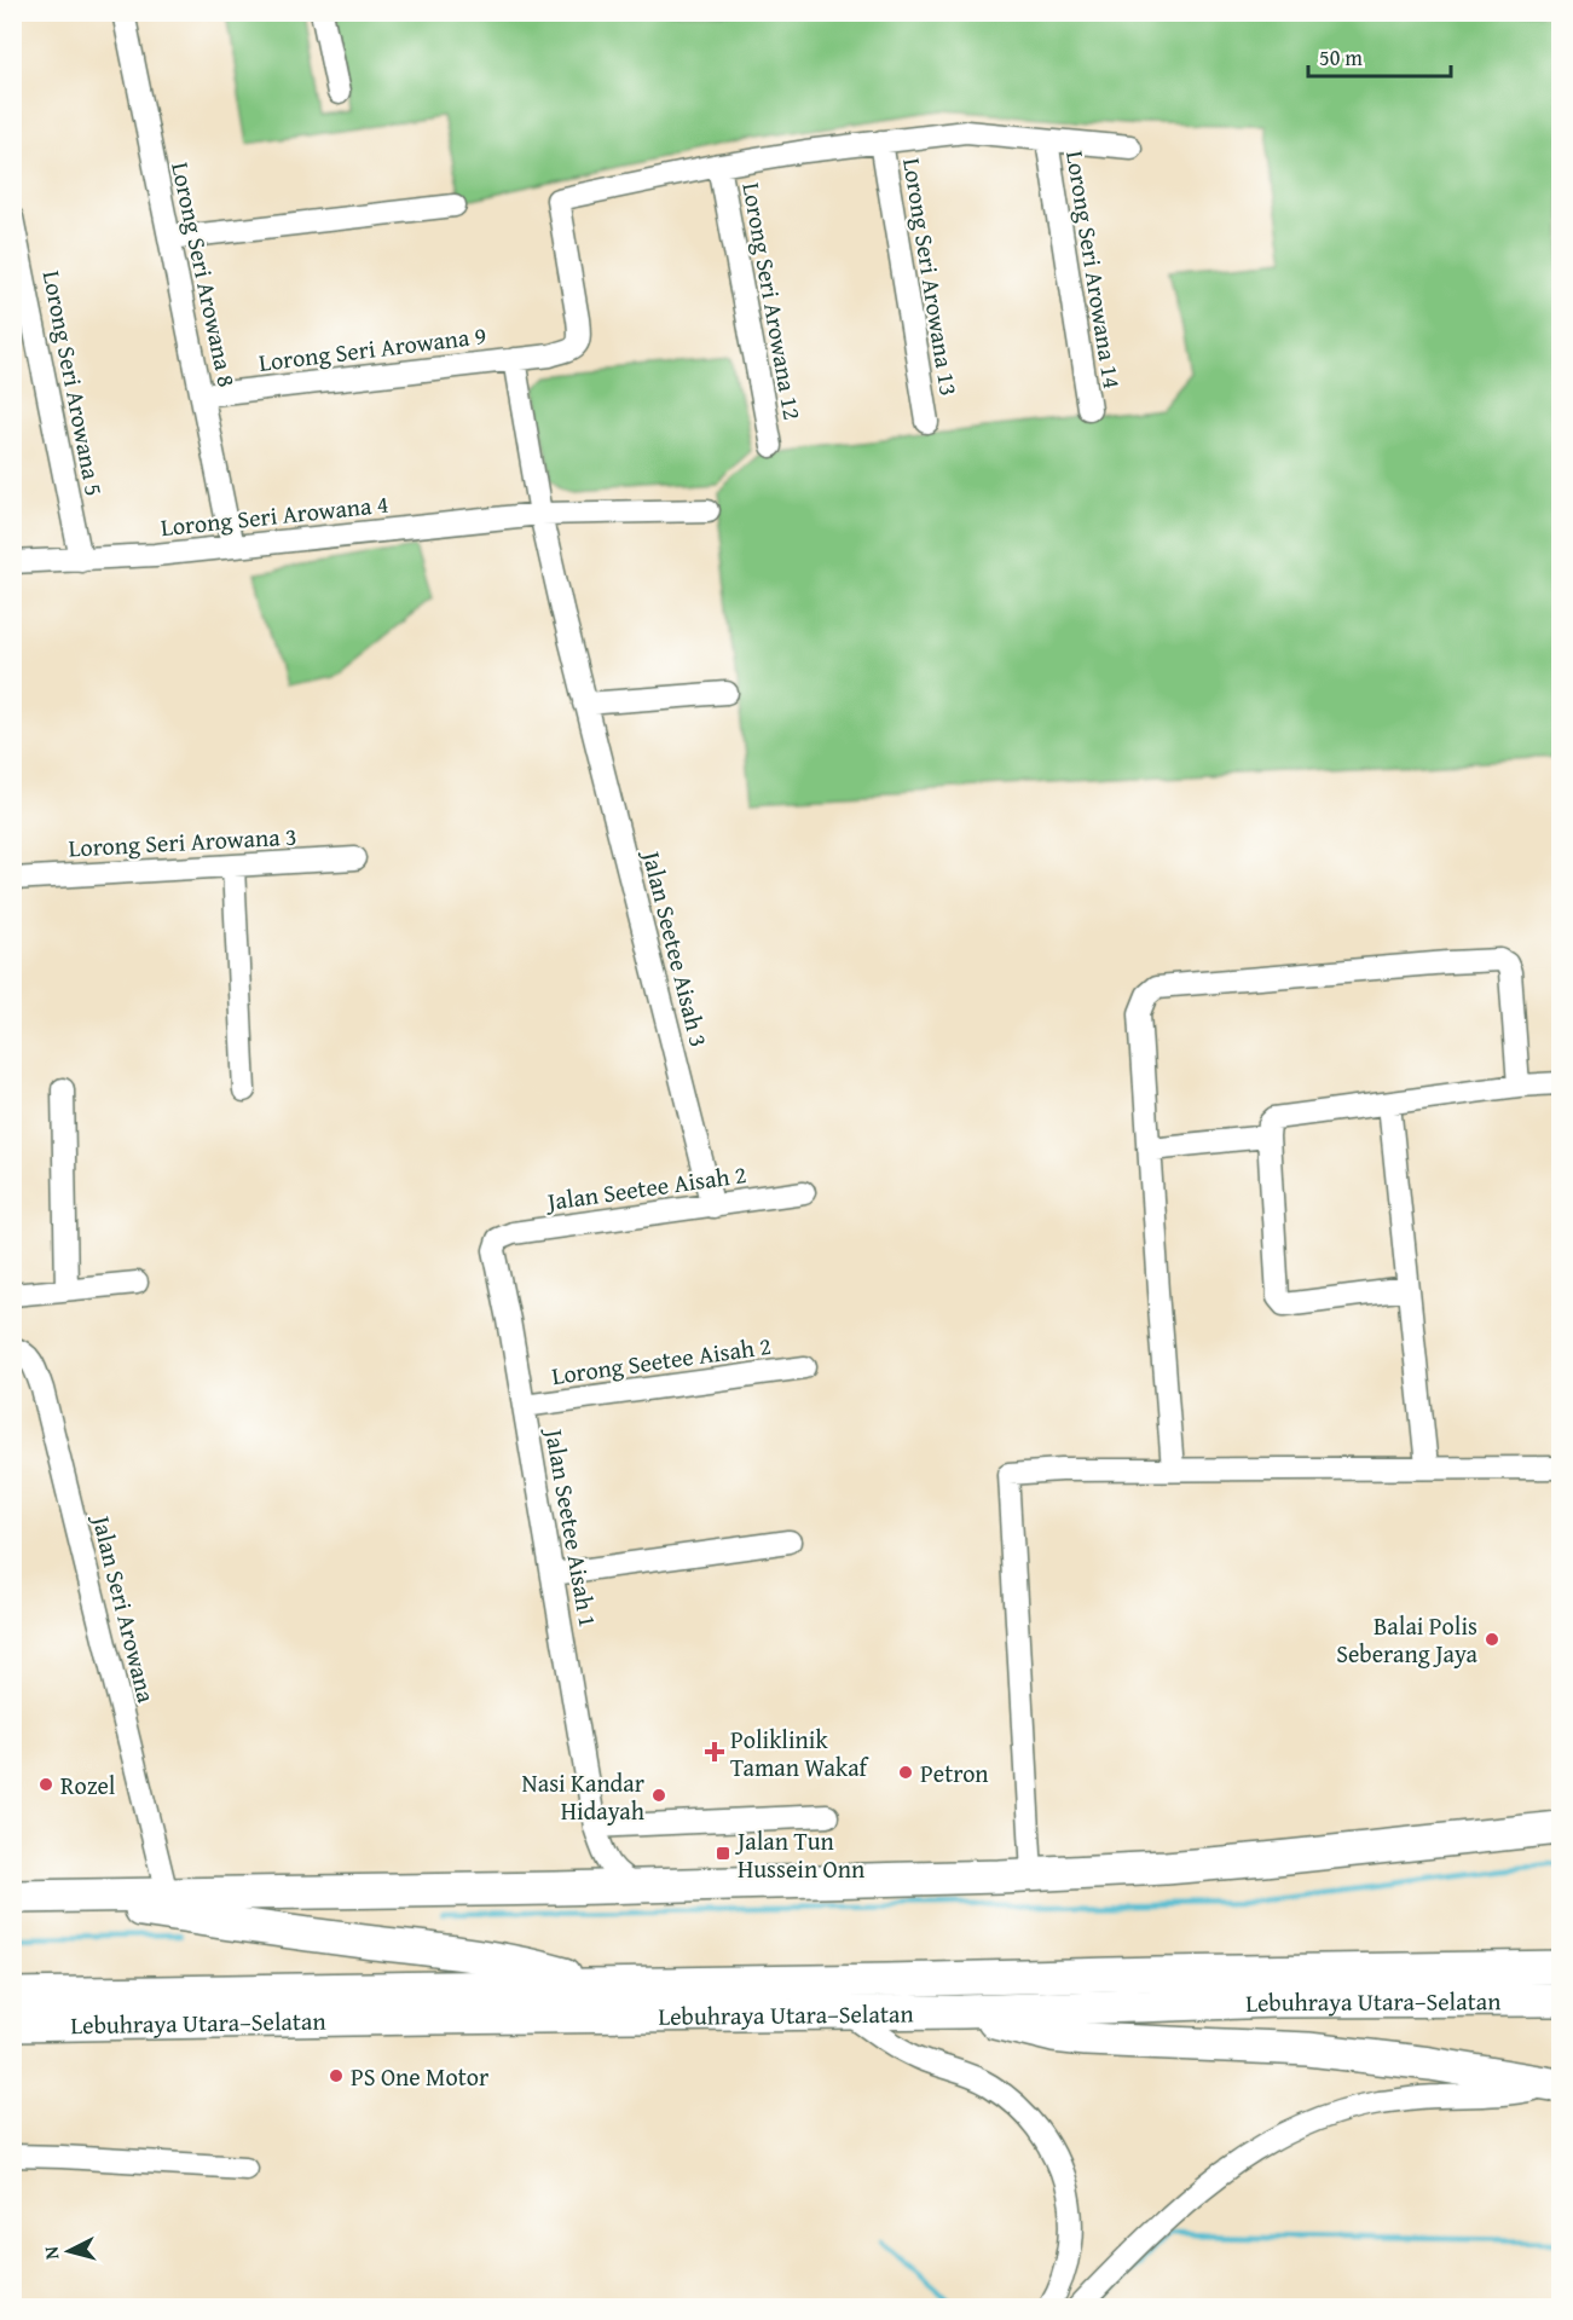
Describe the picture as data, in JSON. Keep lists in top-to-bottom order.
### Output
{
  "streets": {
    "highway": ["Lebuhraya Utara–Selatan"],
    "street": [
      "Lorong Seri Arowana 14",
      "Lorong Seri Arowana 8",
      "Lorong Seri Arowana 13",
      "Lorong Seri Arowana 12",
      "Lorong Seri Arowana 9",
      "Lorong Seri Arowana 5",
      "Lorong Seri Arowana 4",
      "Lorong Seri Arowana 3",
      "Jalan Seetee Aisah 3",
      "Jalan Seetee Aisah 2",
      "Lorong Seetee Aisah 2",
      "Jalan Seetee Aisah 1",
      "Jalan Seri Arowana"
    ]
  },
  "crossings": [
    ["Lorong Seri Arowana 8", "Lorong Seri Arowana 9"],
    ["Lorong Seri Arowana 8", "Lorong Seri Arowana 4"],
    ["Lorong Seri Arowana 12", "Lorong Seri Arowana 9"],
    ["Lorong Seri Arowana 9", "Jalan Seetee Aisah 3"],
    ["Lorong Seri Arowana 5", "Lorong Seri Arowana 4"],
    ["Lorong Seri Arowana 4", "Jalan Seetee Aisah 3"],
    ["Jalan Seetee Aisah 3", "Jalan Seetee Aisah 2"],
    ["Jalan Seetee Aisah 2", "Jalan Seetee Aisah 1"],
    ["Lorong Seetee Aisah 2", "Jalan Seetee Aisah 1"]
  ],
  "places": {
    "other": [
      "Balai Polis Seberang Jaya",
      "Petron",
      "Rozel",
      "Nasi Kandar Hidayah",
      "PS One Motor"
    ],
    "health": ["Poliklinik Taman Wakaf"],
    "transit": ["Jalan Tun Hussein Onn"]
  },
  "scale_bar": "50 m",
  "north": "left"
}
